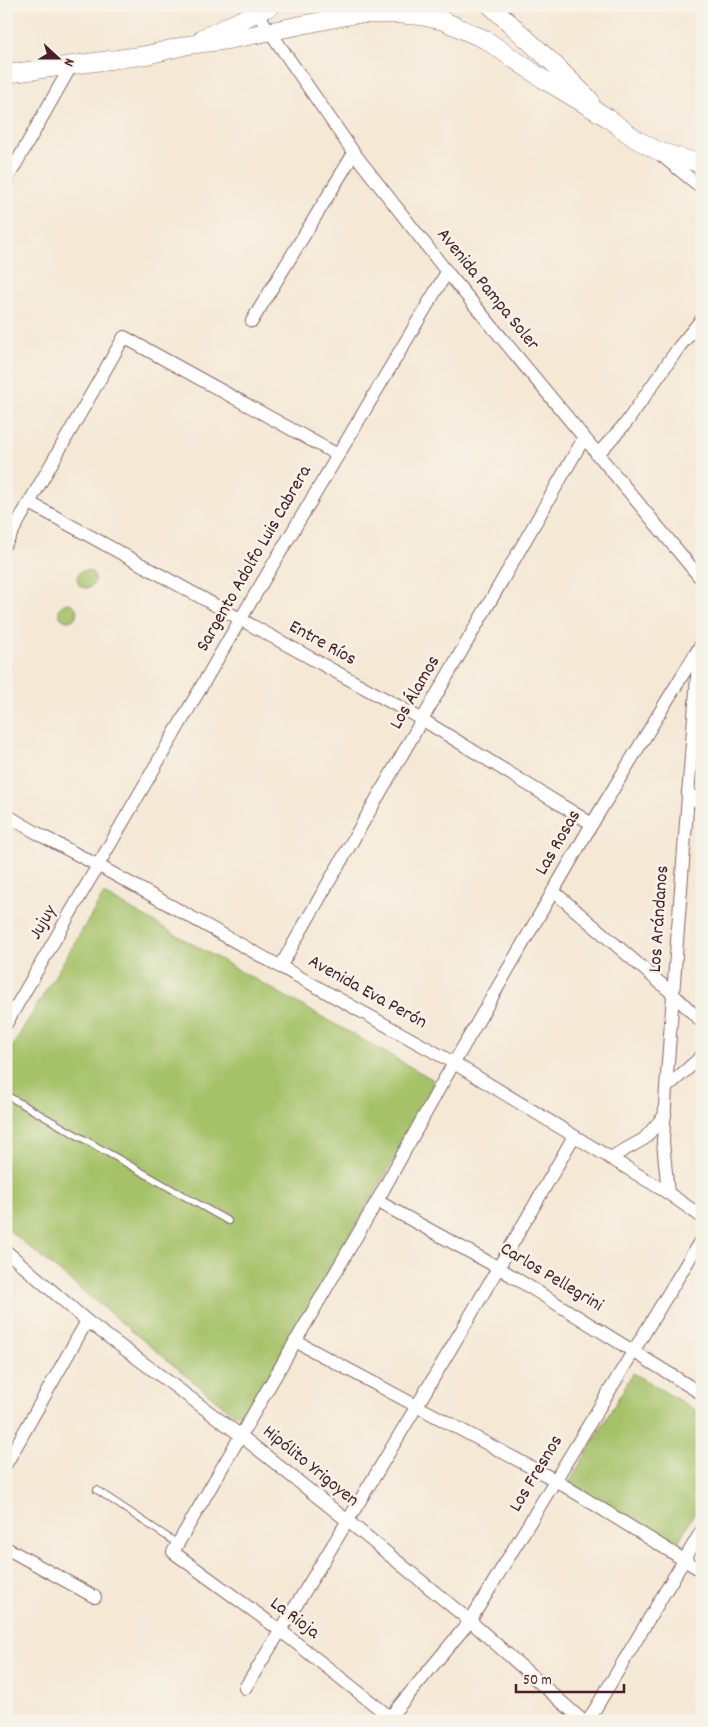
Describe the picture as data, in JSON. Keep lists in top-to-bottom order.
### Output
{
  "streets": {
    "street": [
      "Avenida Pampa Soler",
      "Sargento Adolfo Luis Cabrera",
      "Entre Ríos",
      "Los Álamos",
      "Las Rosas",
      "Los Arándanos",
      "Jujuy",
      "Avenida Eva Perón",
      "Carlos Pellegrini",
      "Hipólito Yrigoyen",
      "Los Fresnos",
      "La Rioja"
    ]
  },
  "crossings": [
    ["Avenida Pampa Soler", "Sargento Adolfo Luis Cabrera"],
    ["Avenida Pampa Soler", "Los Álamos"],
    ["Sargento Adolfo Luis Cabrera", "Entre Ríos"],
    ["Sargento Adolfo Luis Cabrera", "Jujuy"],
    ["Sargento Adolfo Luis Cabrera", "Avenida Eva Perón"],
    ["Entre Ríos", "Los Álamos"],
    ["Entre Ríos", "Las Rosas"],
    ["Los Álamos", "Avenida Eva Perón"],
    ["Las Rosas", "Los Arándanos"],
    ["Las Rosas", "Avenida Eva Perón"],
    ["Las Rosas", "Carlos Pellegrini"],
    ["Las Rosas", "Hipólito Yrigoyen"],
    ["Las Rosas", "La Rioja"],
    ["Los Arándanos", "Avenida Eva Perón"],
    ["Jujuy", "Avenida Eva Perón"],
    ["Carlos Pellegrini", "Los Fresnos"],
    ["Hipólito Yrigoyen", "Los Fresnos"],
    ["Los Fresnos", "La Rioja"]
  ],
  "scale_bar": "50 m",
  "north": "right"
}
